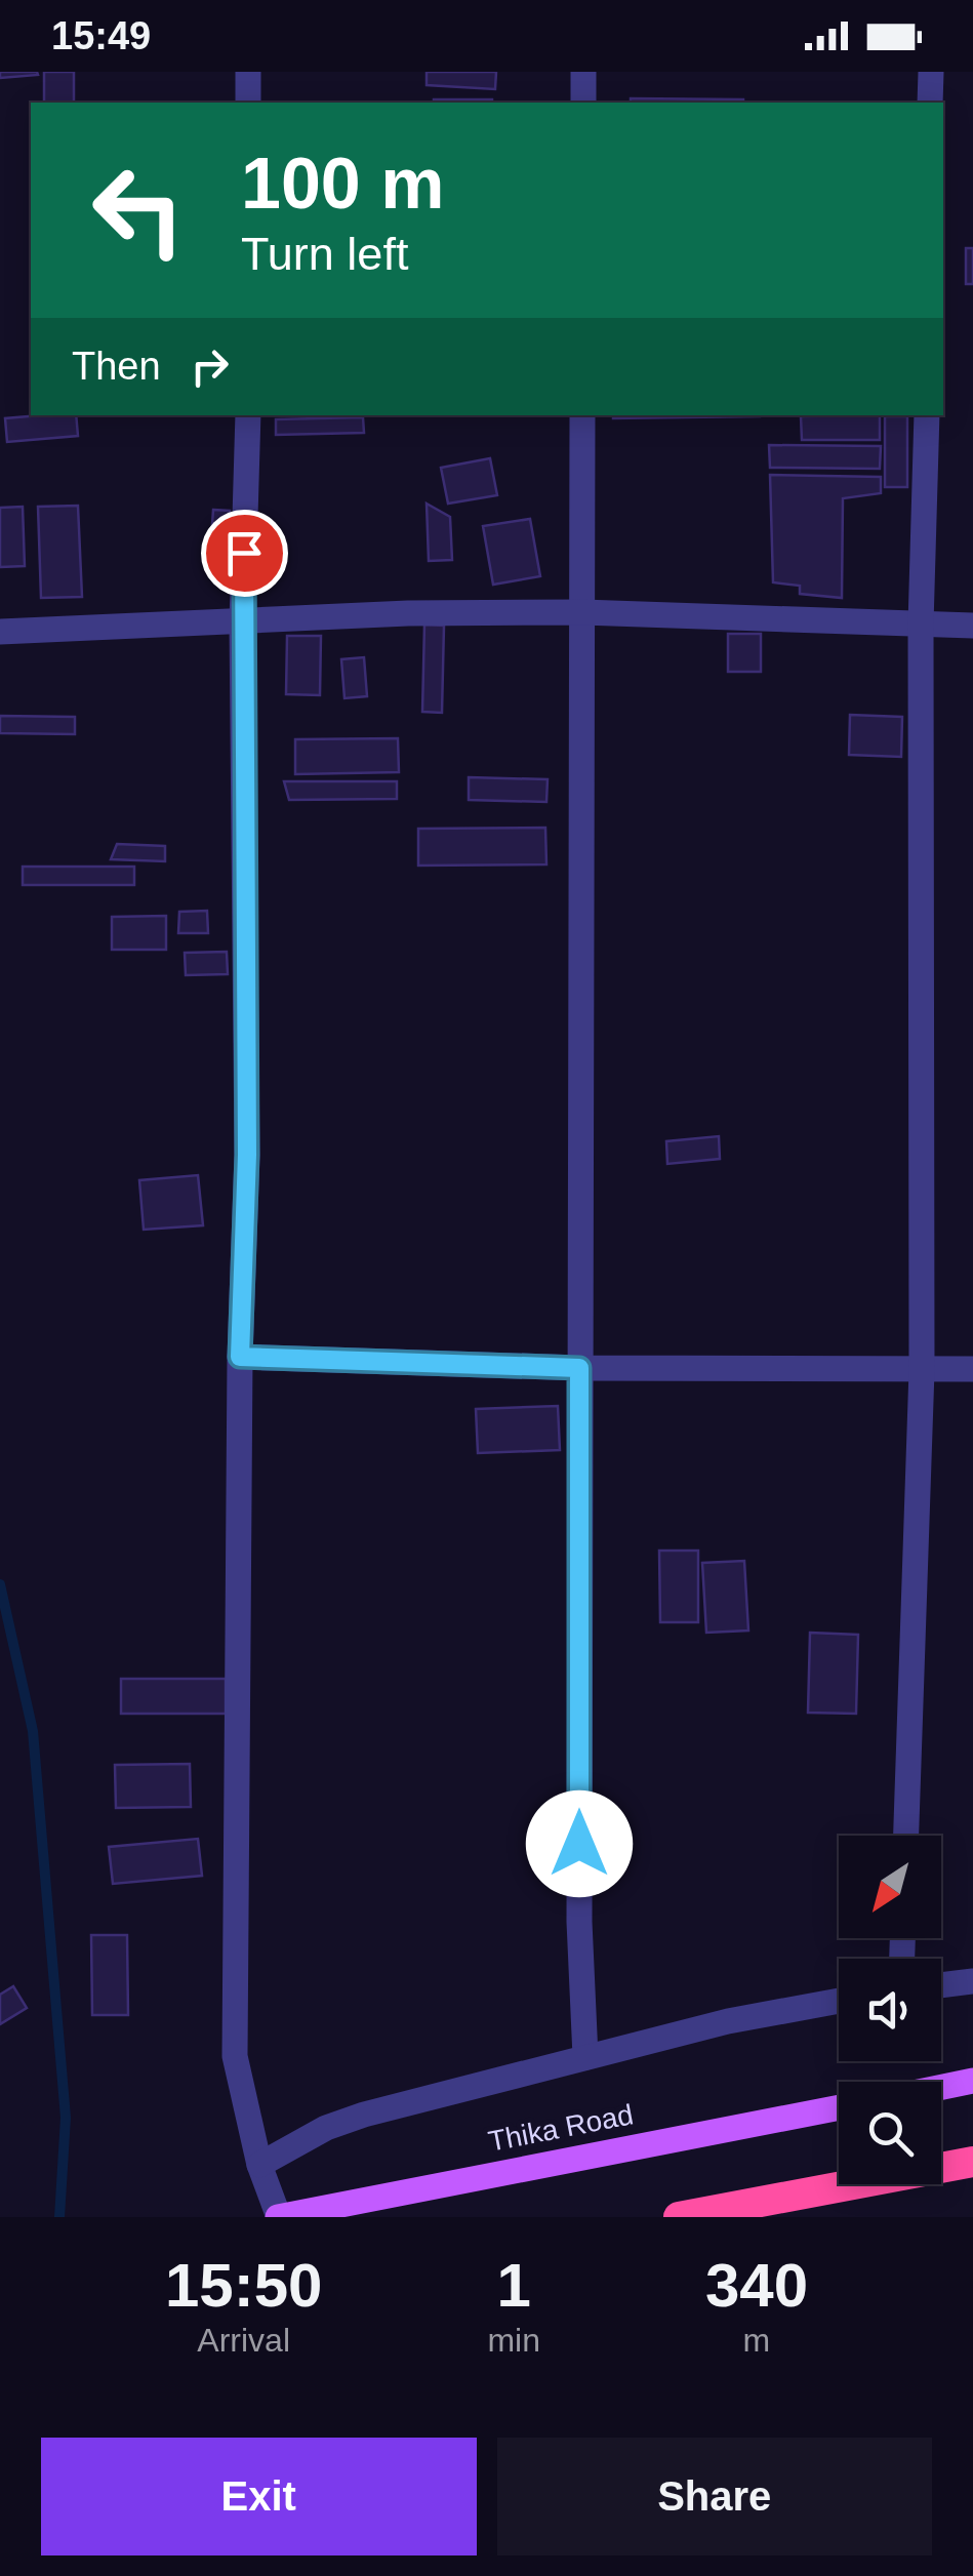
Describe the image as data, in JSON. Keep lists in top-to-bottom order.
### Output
{
  "streets": {
    "main road": ["Thika Road"]
  },
  "north": "bottom left",
  "page": {
    "status": "15:49",
    "turn": ["100 m", "Turn left"],
    "then": "Then",
    "eta": [
      "15:50",
      "Arrival",
      "1",
      "min",
      "340",
      "m"
    ],
    "buttons": ["Exit", "Share"]
  }
}
